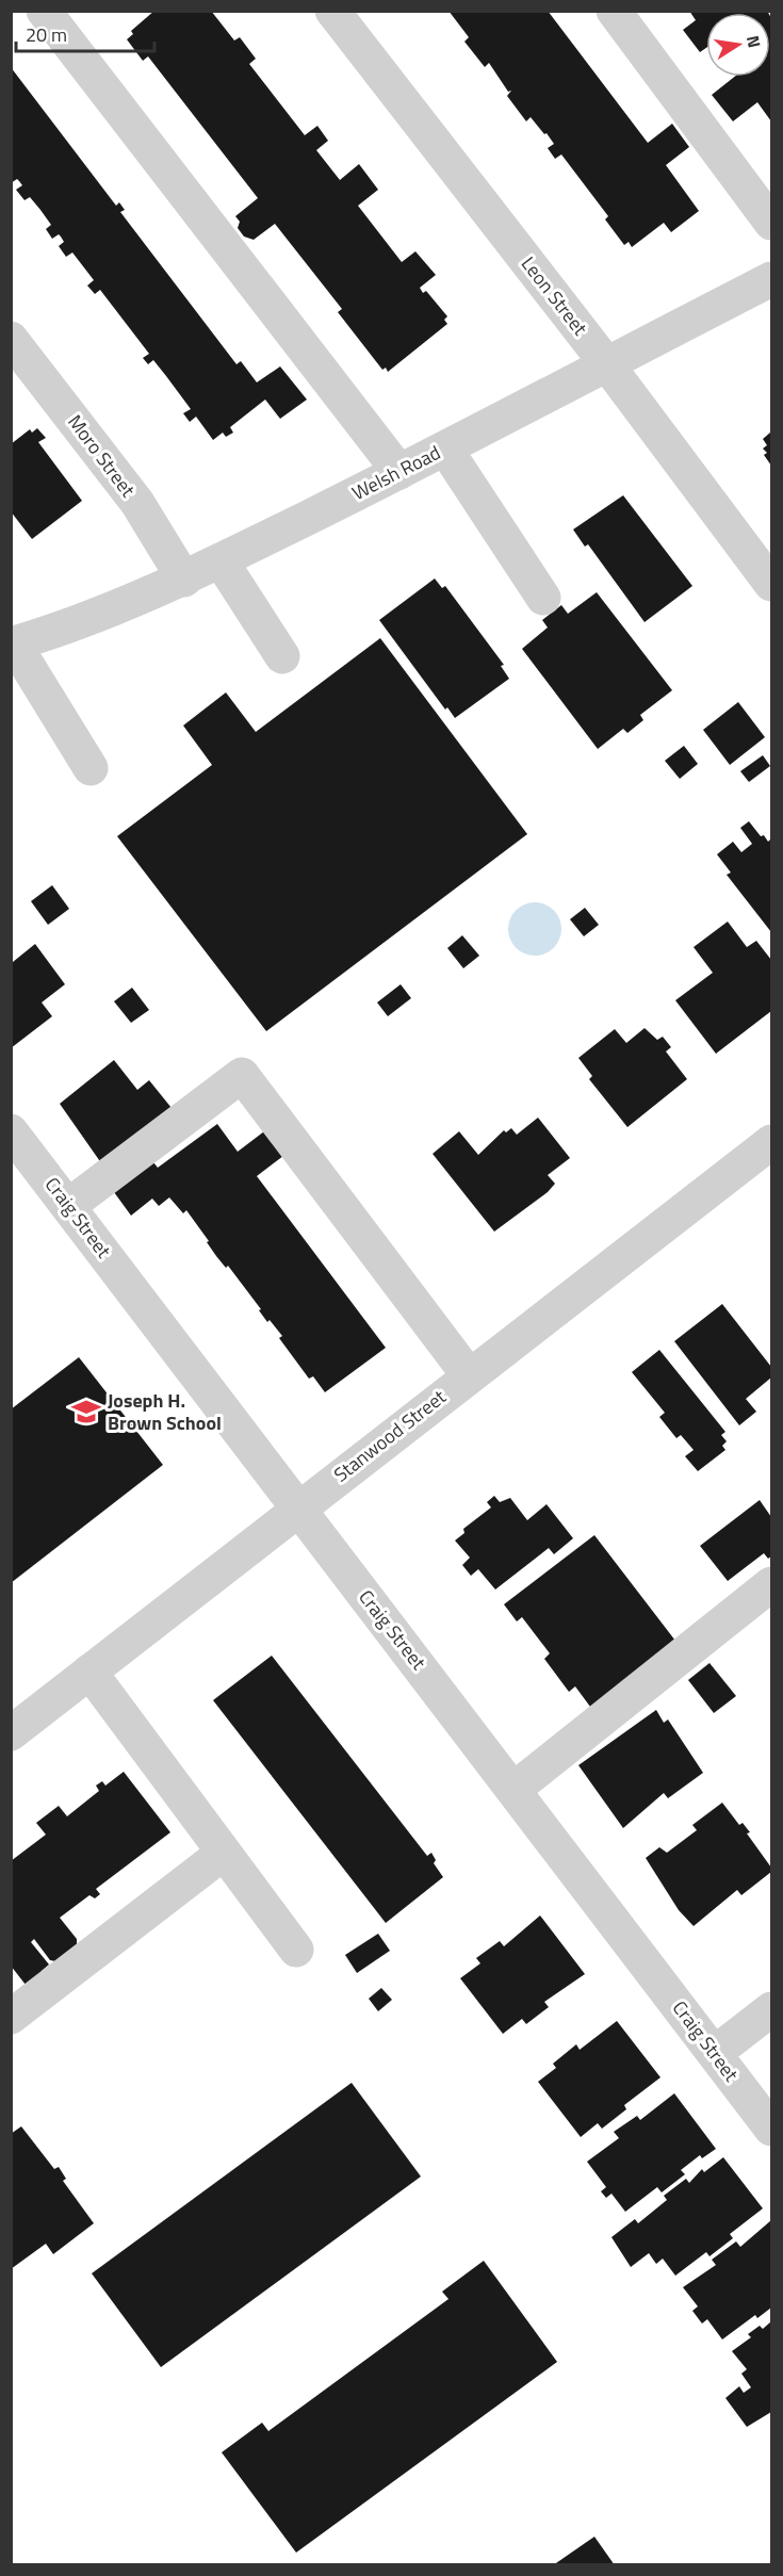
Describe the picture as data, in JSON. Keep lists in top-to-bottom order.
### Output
{
  "streets": {
    "street": [
      "Leon Street",
      "Moro Street",
      "Welsh Road",
      "Craig Street",
      "Stanwood Street"
    ]
  },
  "crossings": [
    ["Leon Street", "Welsh Road"],
    ["Moro Street", "Welsh Road"],
    ["Craig Street", "Stanwood Street"]
  ],
  "places": {
    "school or university": ["Joseph H. Brown School"]
  },
  "scale_bar": "20 m",
  "north": "right"
}
